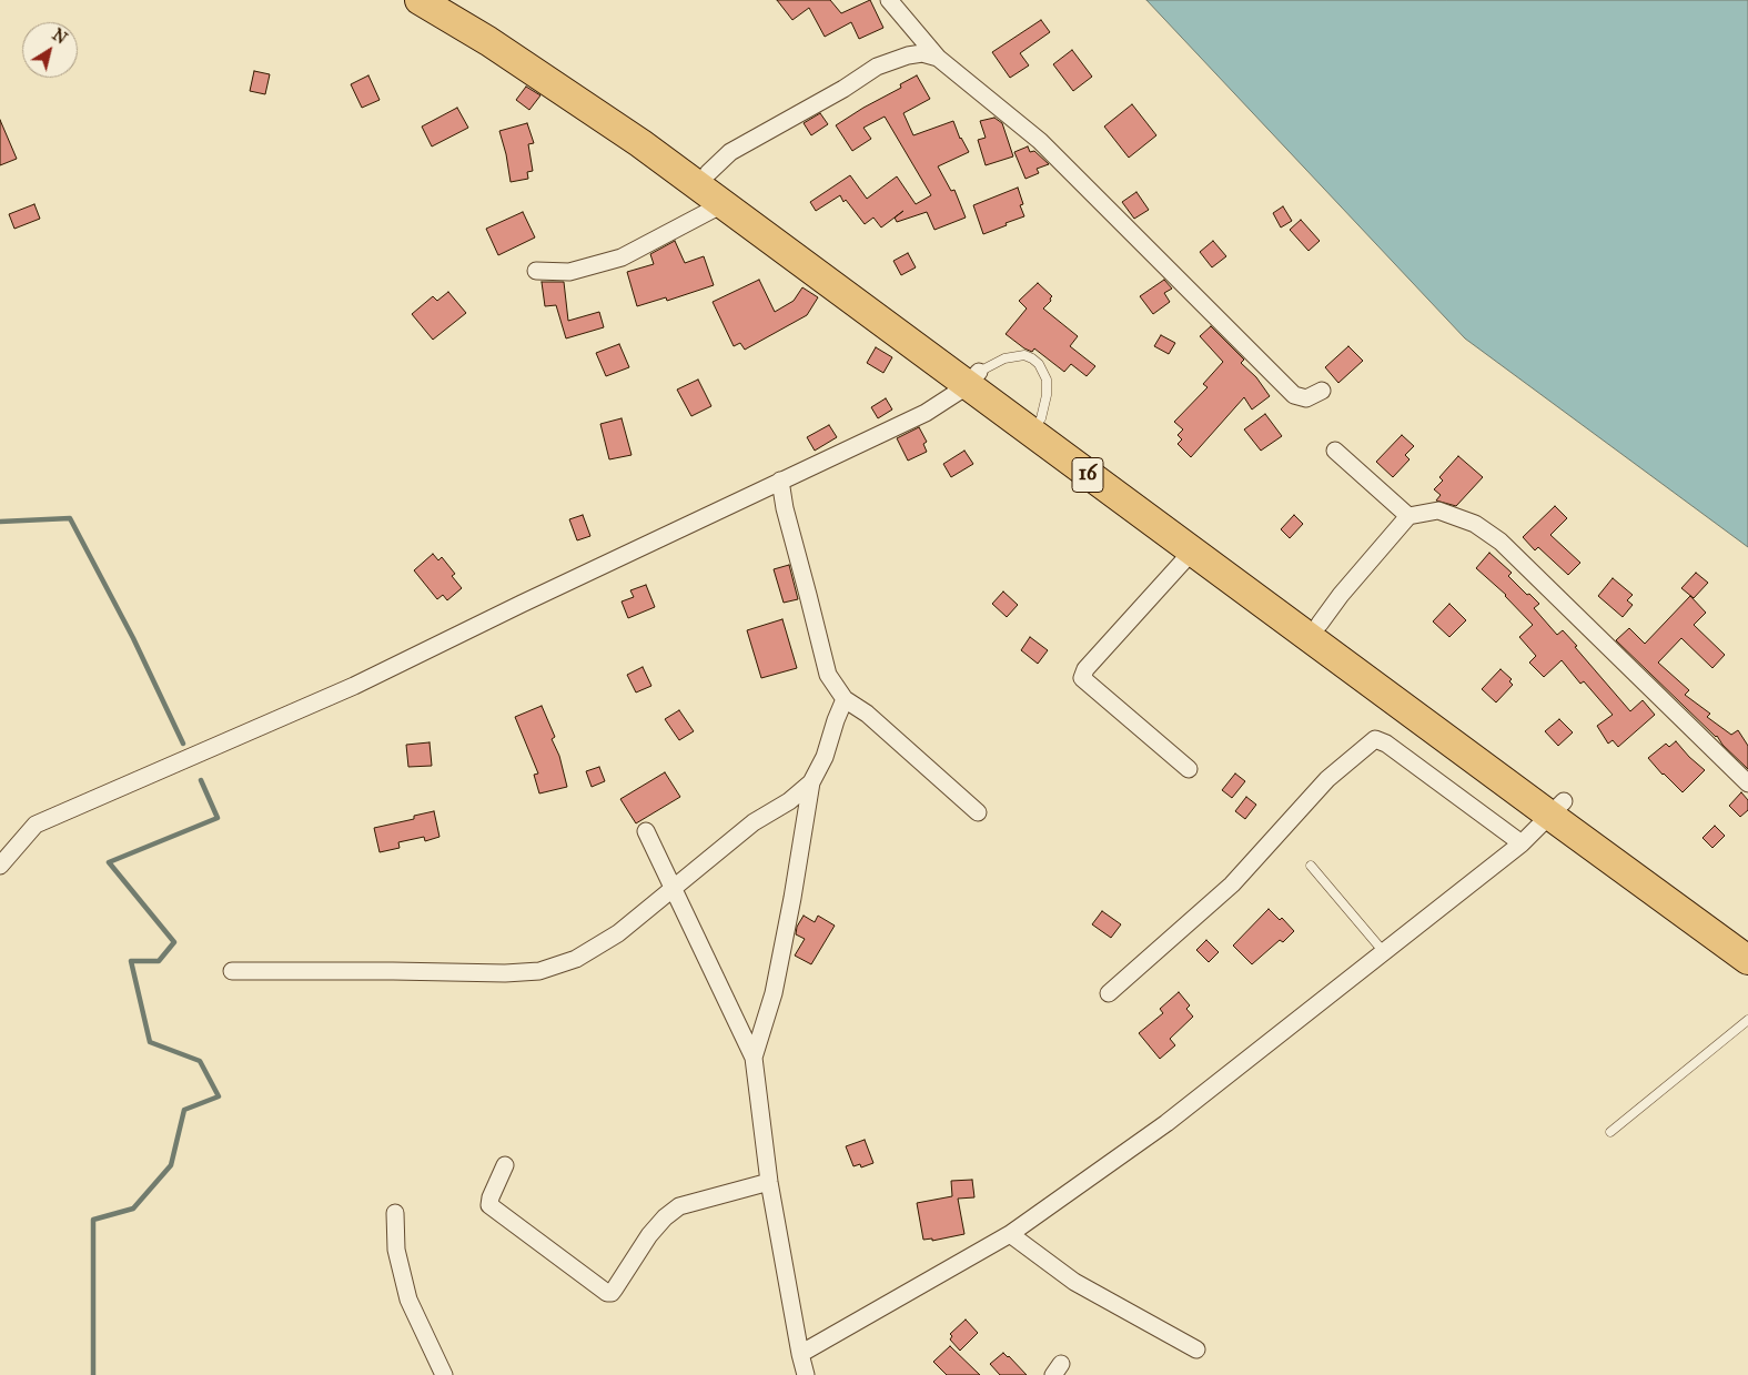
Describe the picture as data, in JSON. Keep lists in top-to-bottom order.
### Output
{
  "streets": {
    "highway": ["16"]
  },
  "north": "top right"
}
